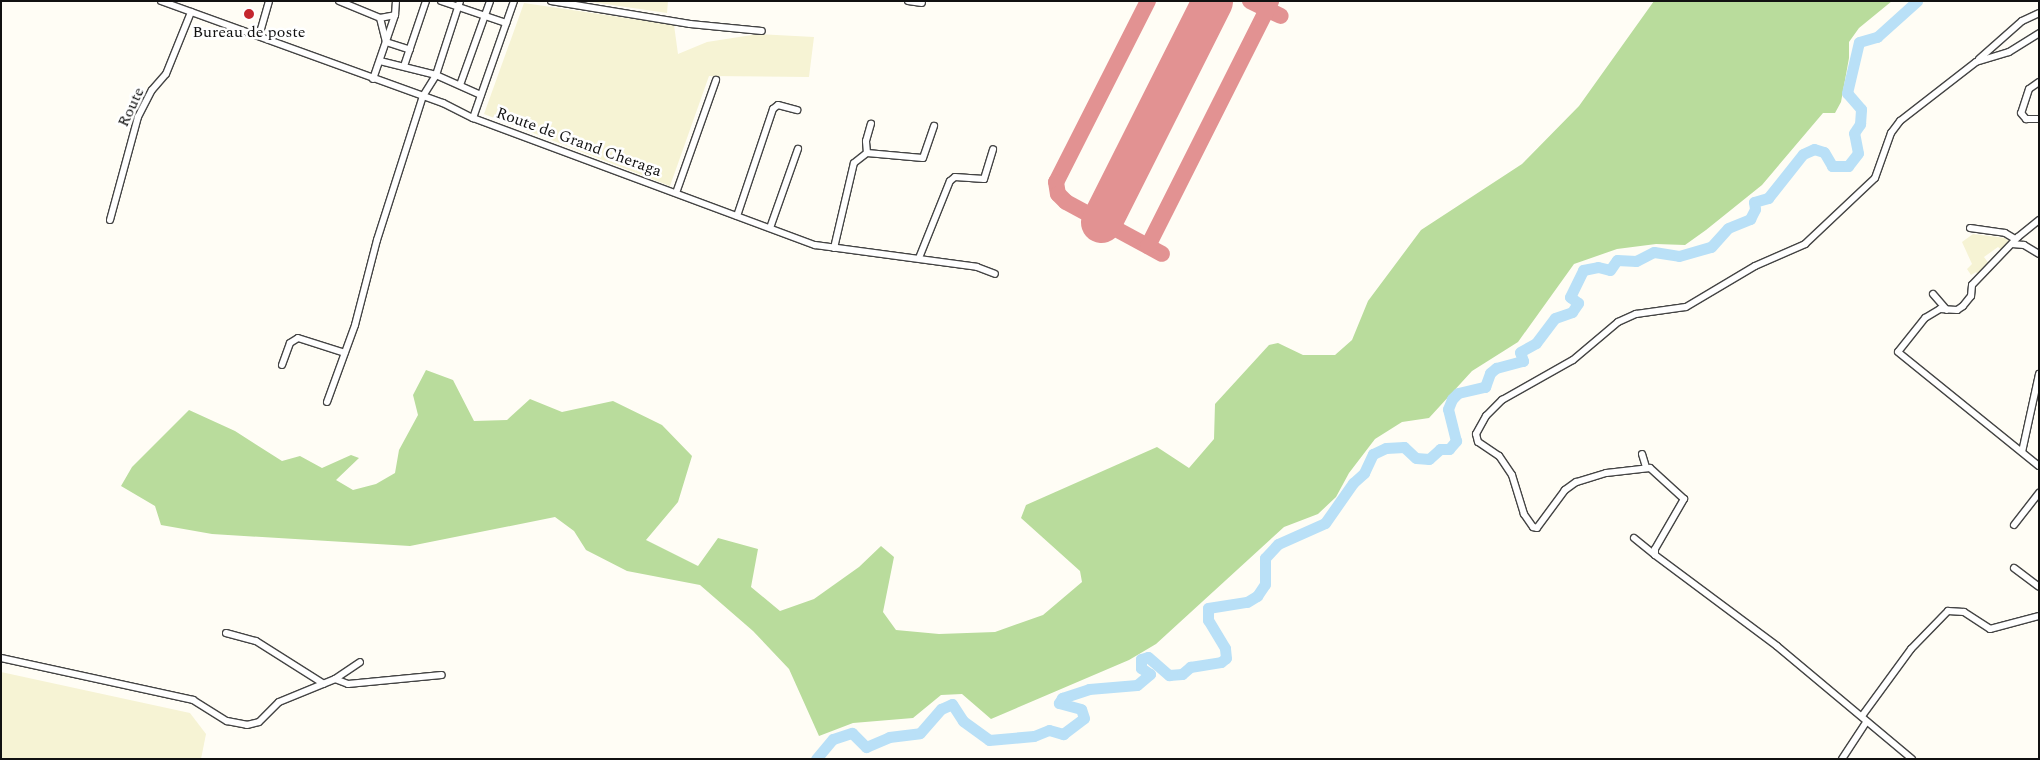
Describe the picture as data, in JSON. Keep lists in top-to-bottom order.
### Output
{
  "streets": {
    "street": ["Route", "Route de Grand Cheraga"]
  },
  "crossings": [
    ["Route", "Route de Grand Cheraga"]
  ],
  "places": ["Bureau de poste"]
}
